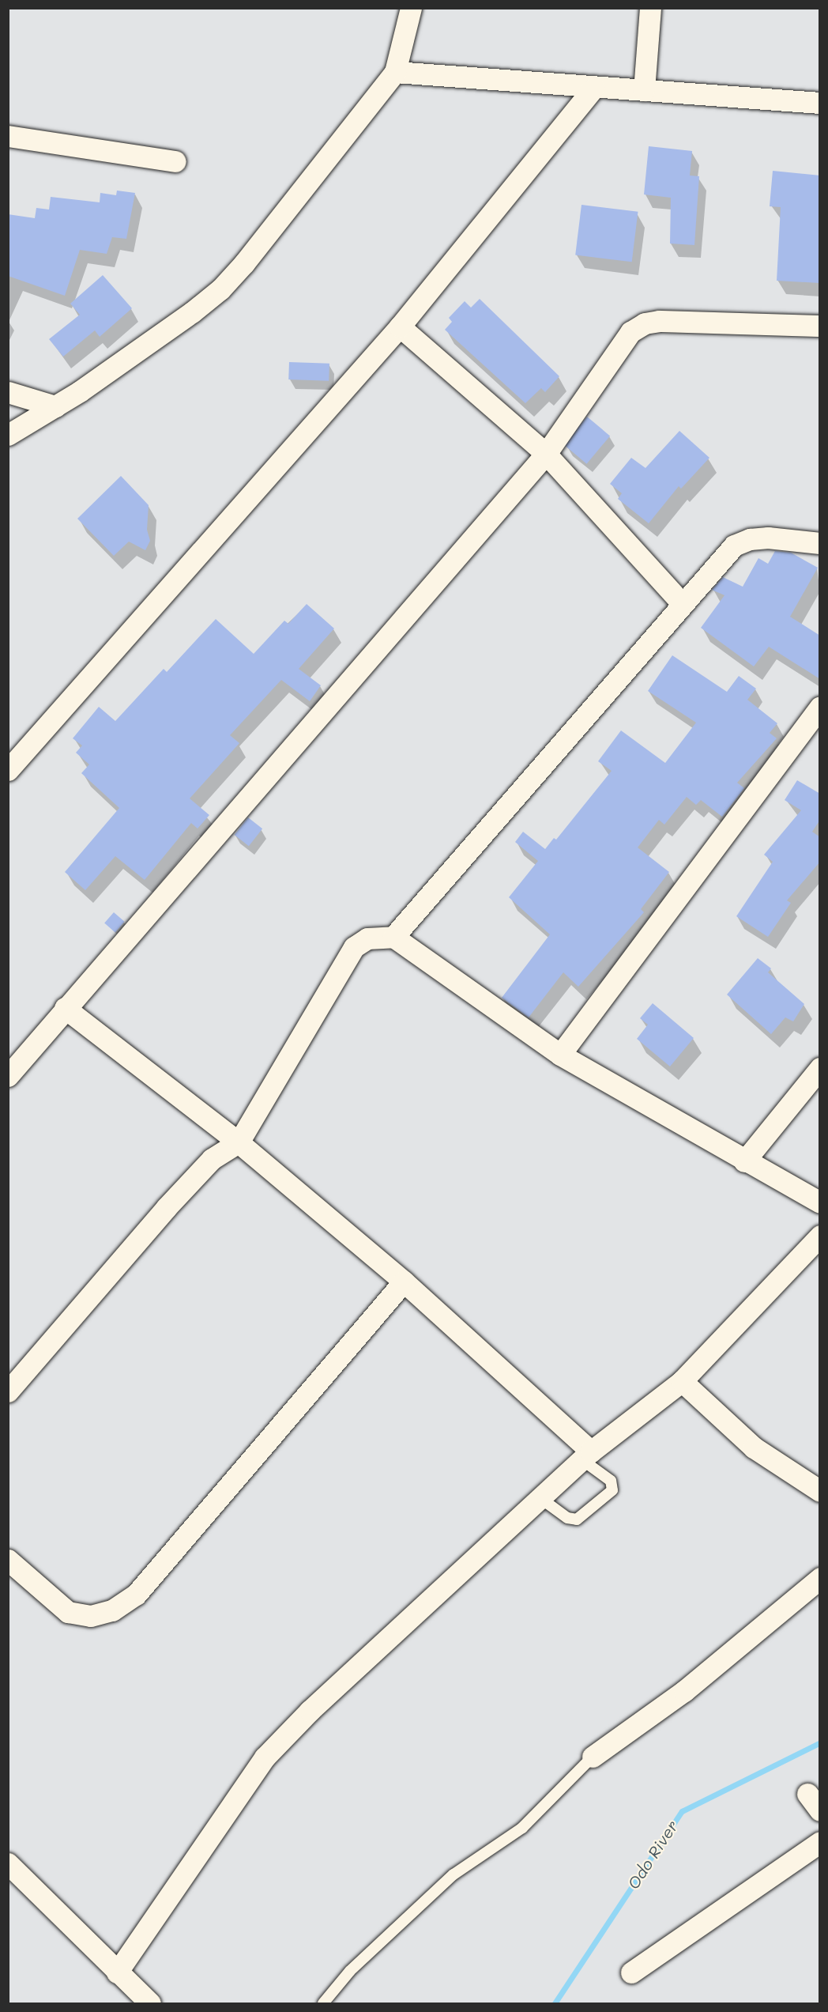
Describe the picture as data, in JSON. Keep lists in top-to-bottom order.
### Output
{
  "water": ["Odo River"]
}
